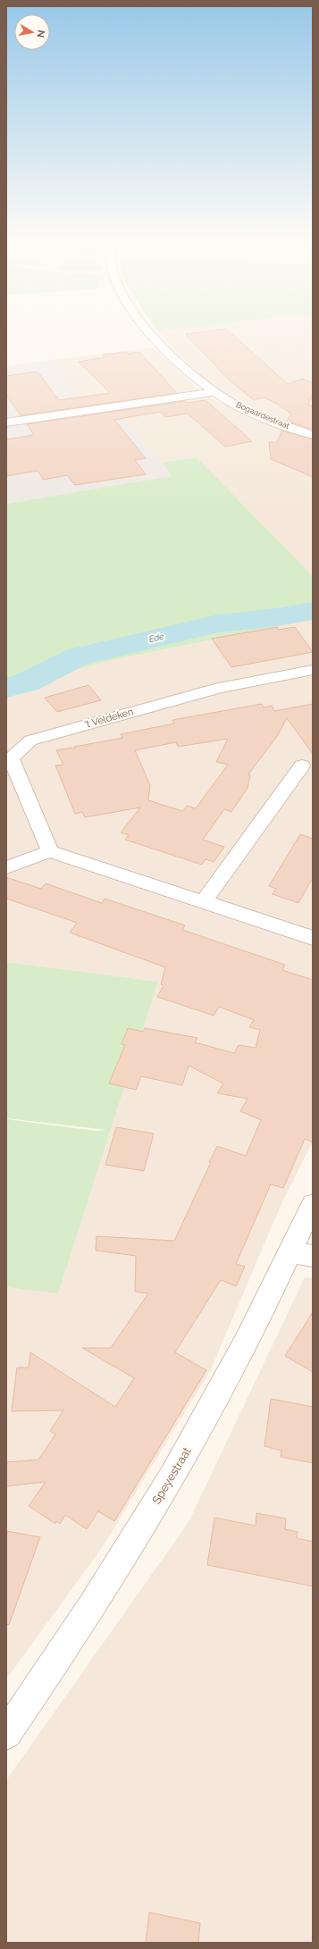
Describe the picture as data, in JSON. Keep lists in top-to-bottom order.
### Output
{
  "streets": {
    "street": ["Bogaardestraat", "'t Veldeken", "Speyestraat"]
  },
  "water": ["Ede"],
  "north": "right"
}
